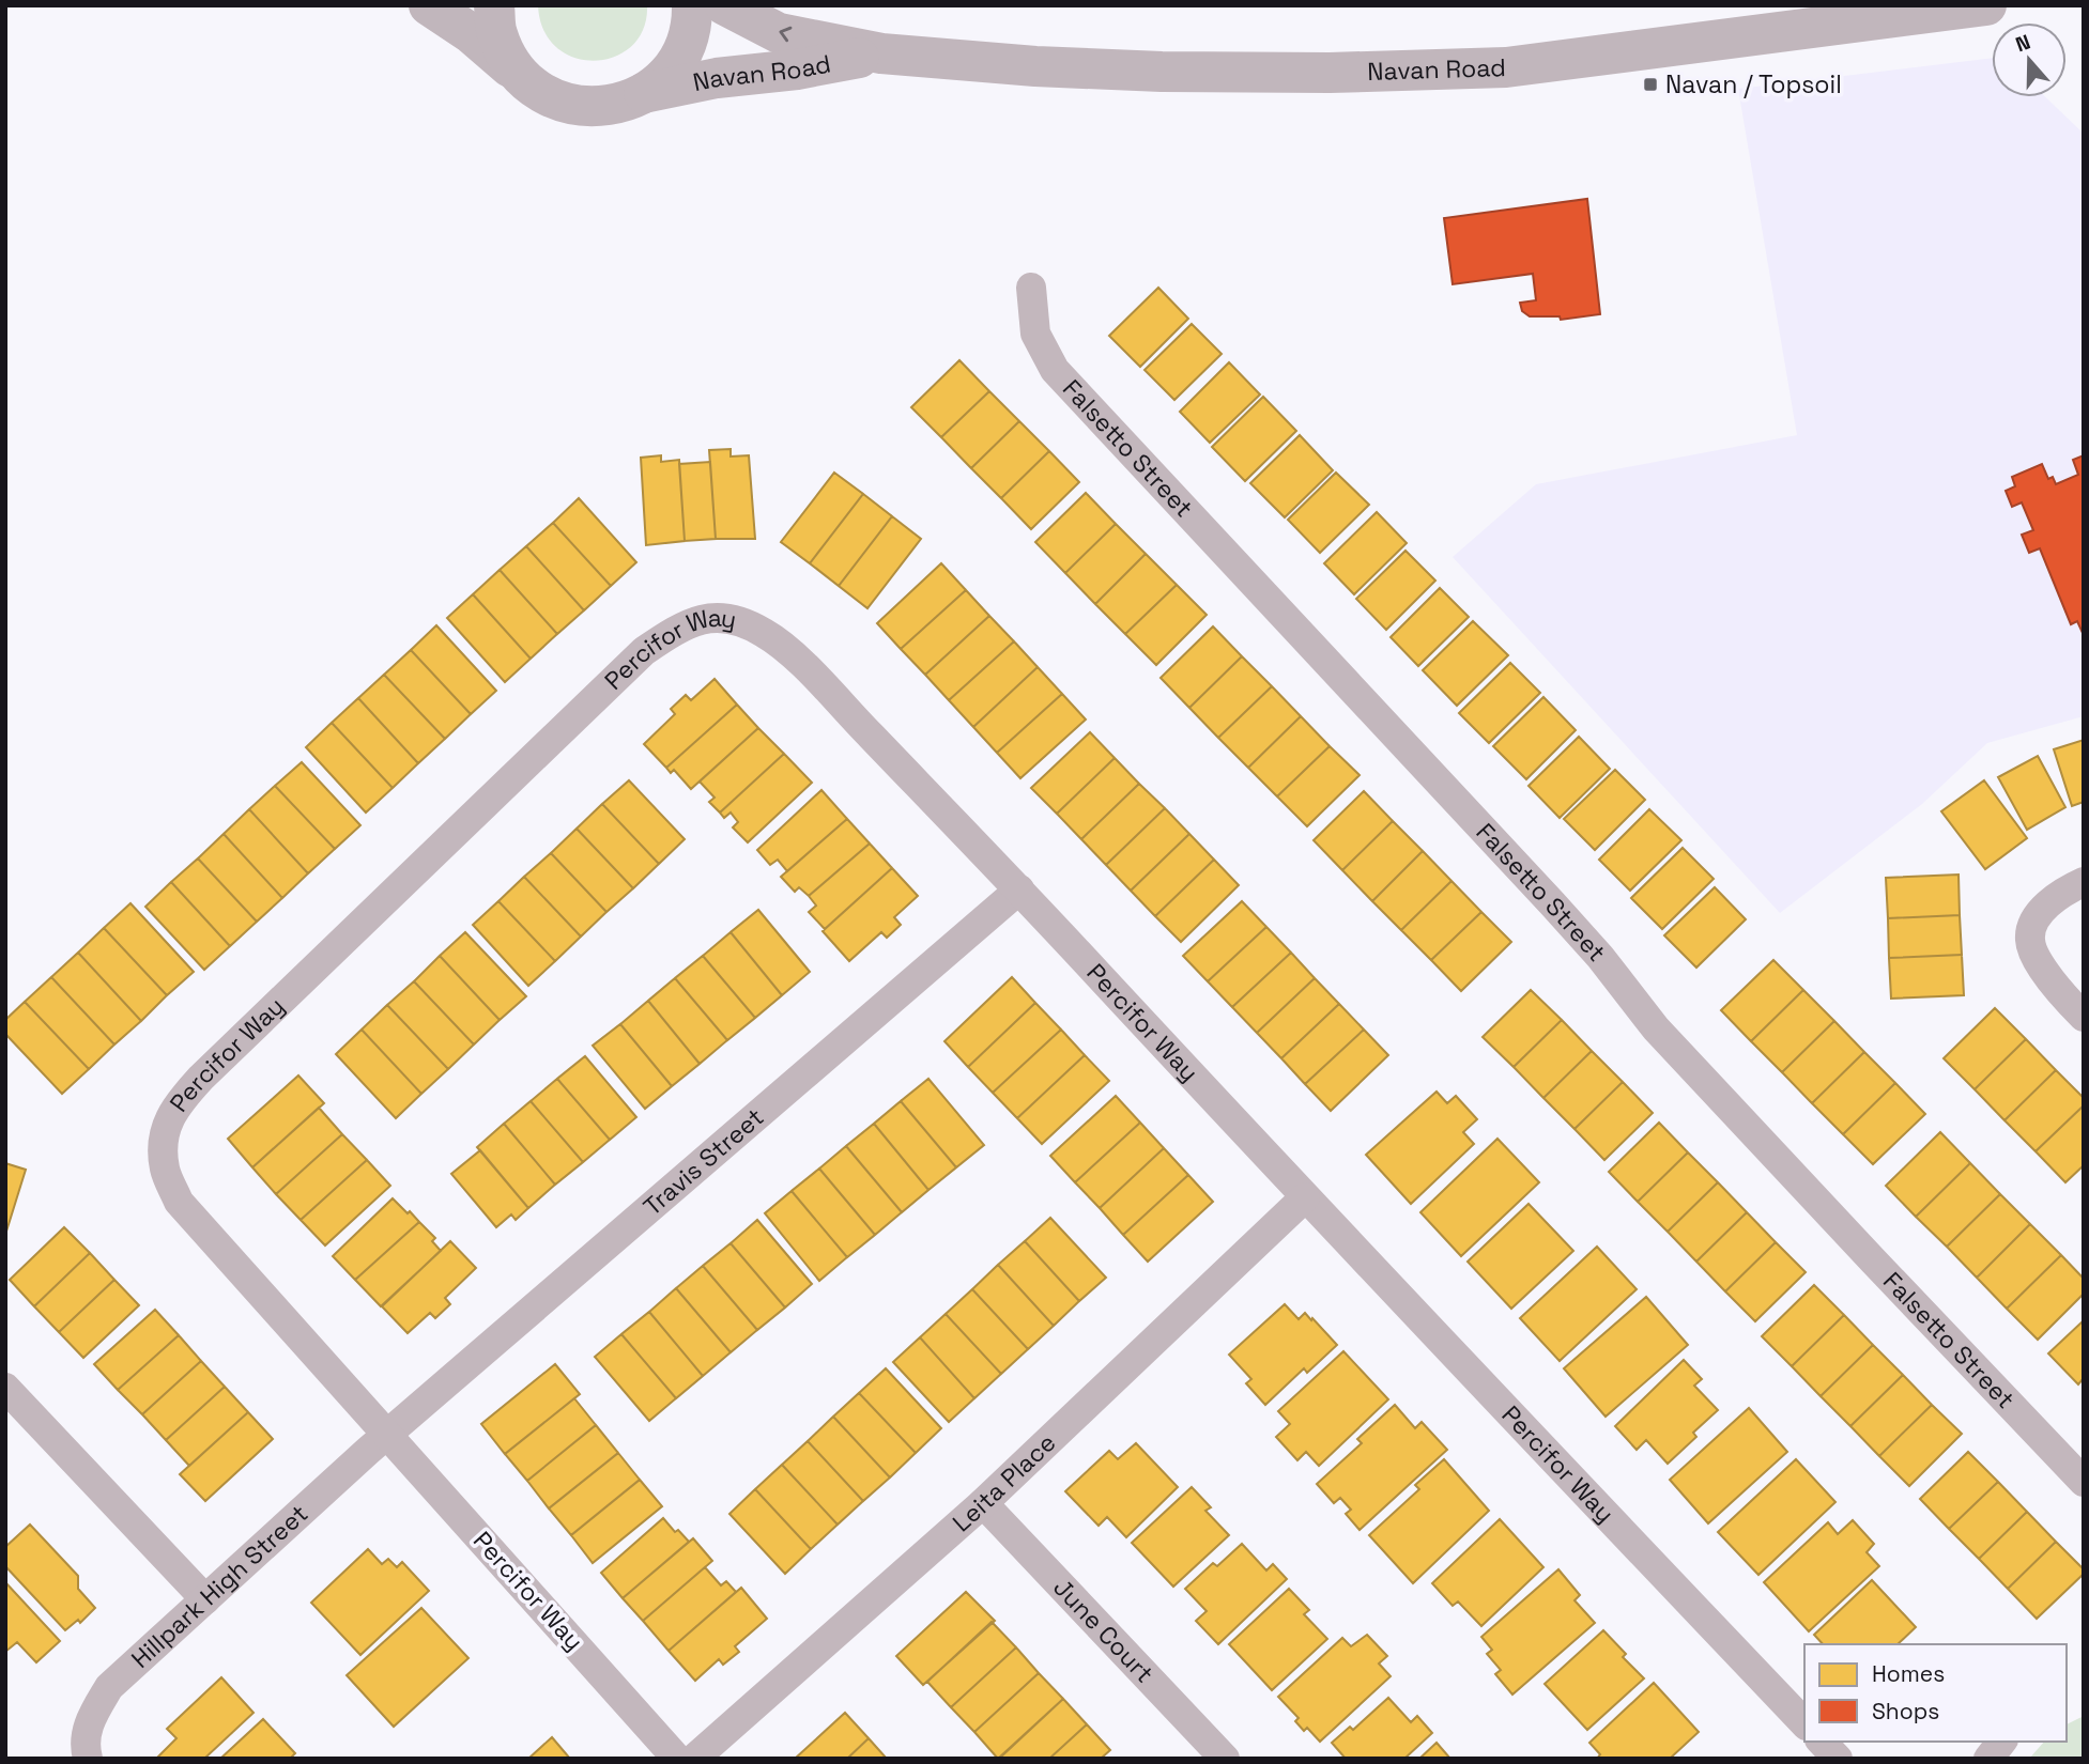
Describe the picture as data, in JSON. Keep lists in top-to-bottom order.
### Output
{
  "streets": {
    "main road": ["Navan Road"],
    "street": [
      "Falsetto Street",
      "Percifor Way",
      "Travis Street",
      "Leita Place",
      "Hillpark High Street",
      "June Court"
    ]
  },
  "crossings": [
    ["Percifor Way", "Travis Street"],
    ["Percifor Way", "Leita Place"],
    ["Percifor Way", "Hillpark High Street"],
    ["Travis Street", "Hillpark High Street"],
    ["Leita Place", "June Court"]
  ],
  "places": {
    "transit": ["Navan / Topsoil"]
  },
  "legend": ["Homes", "Shops"],
  "north": "top"
}
